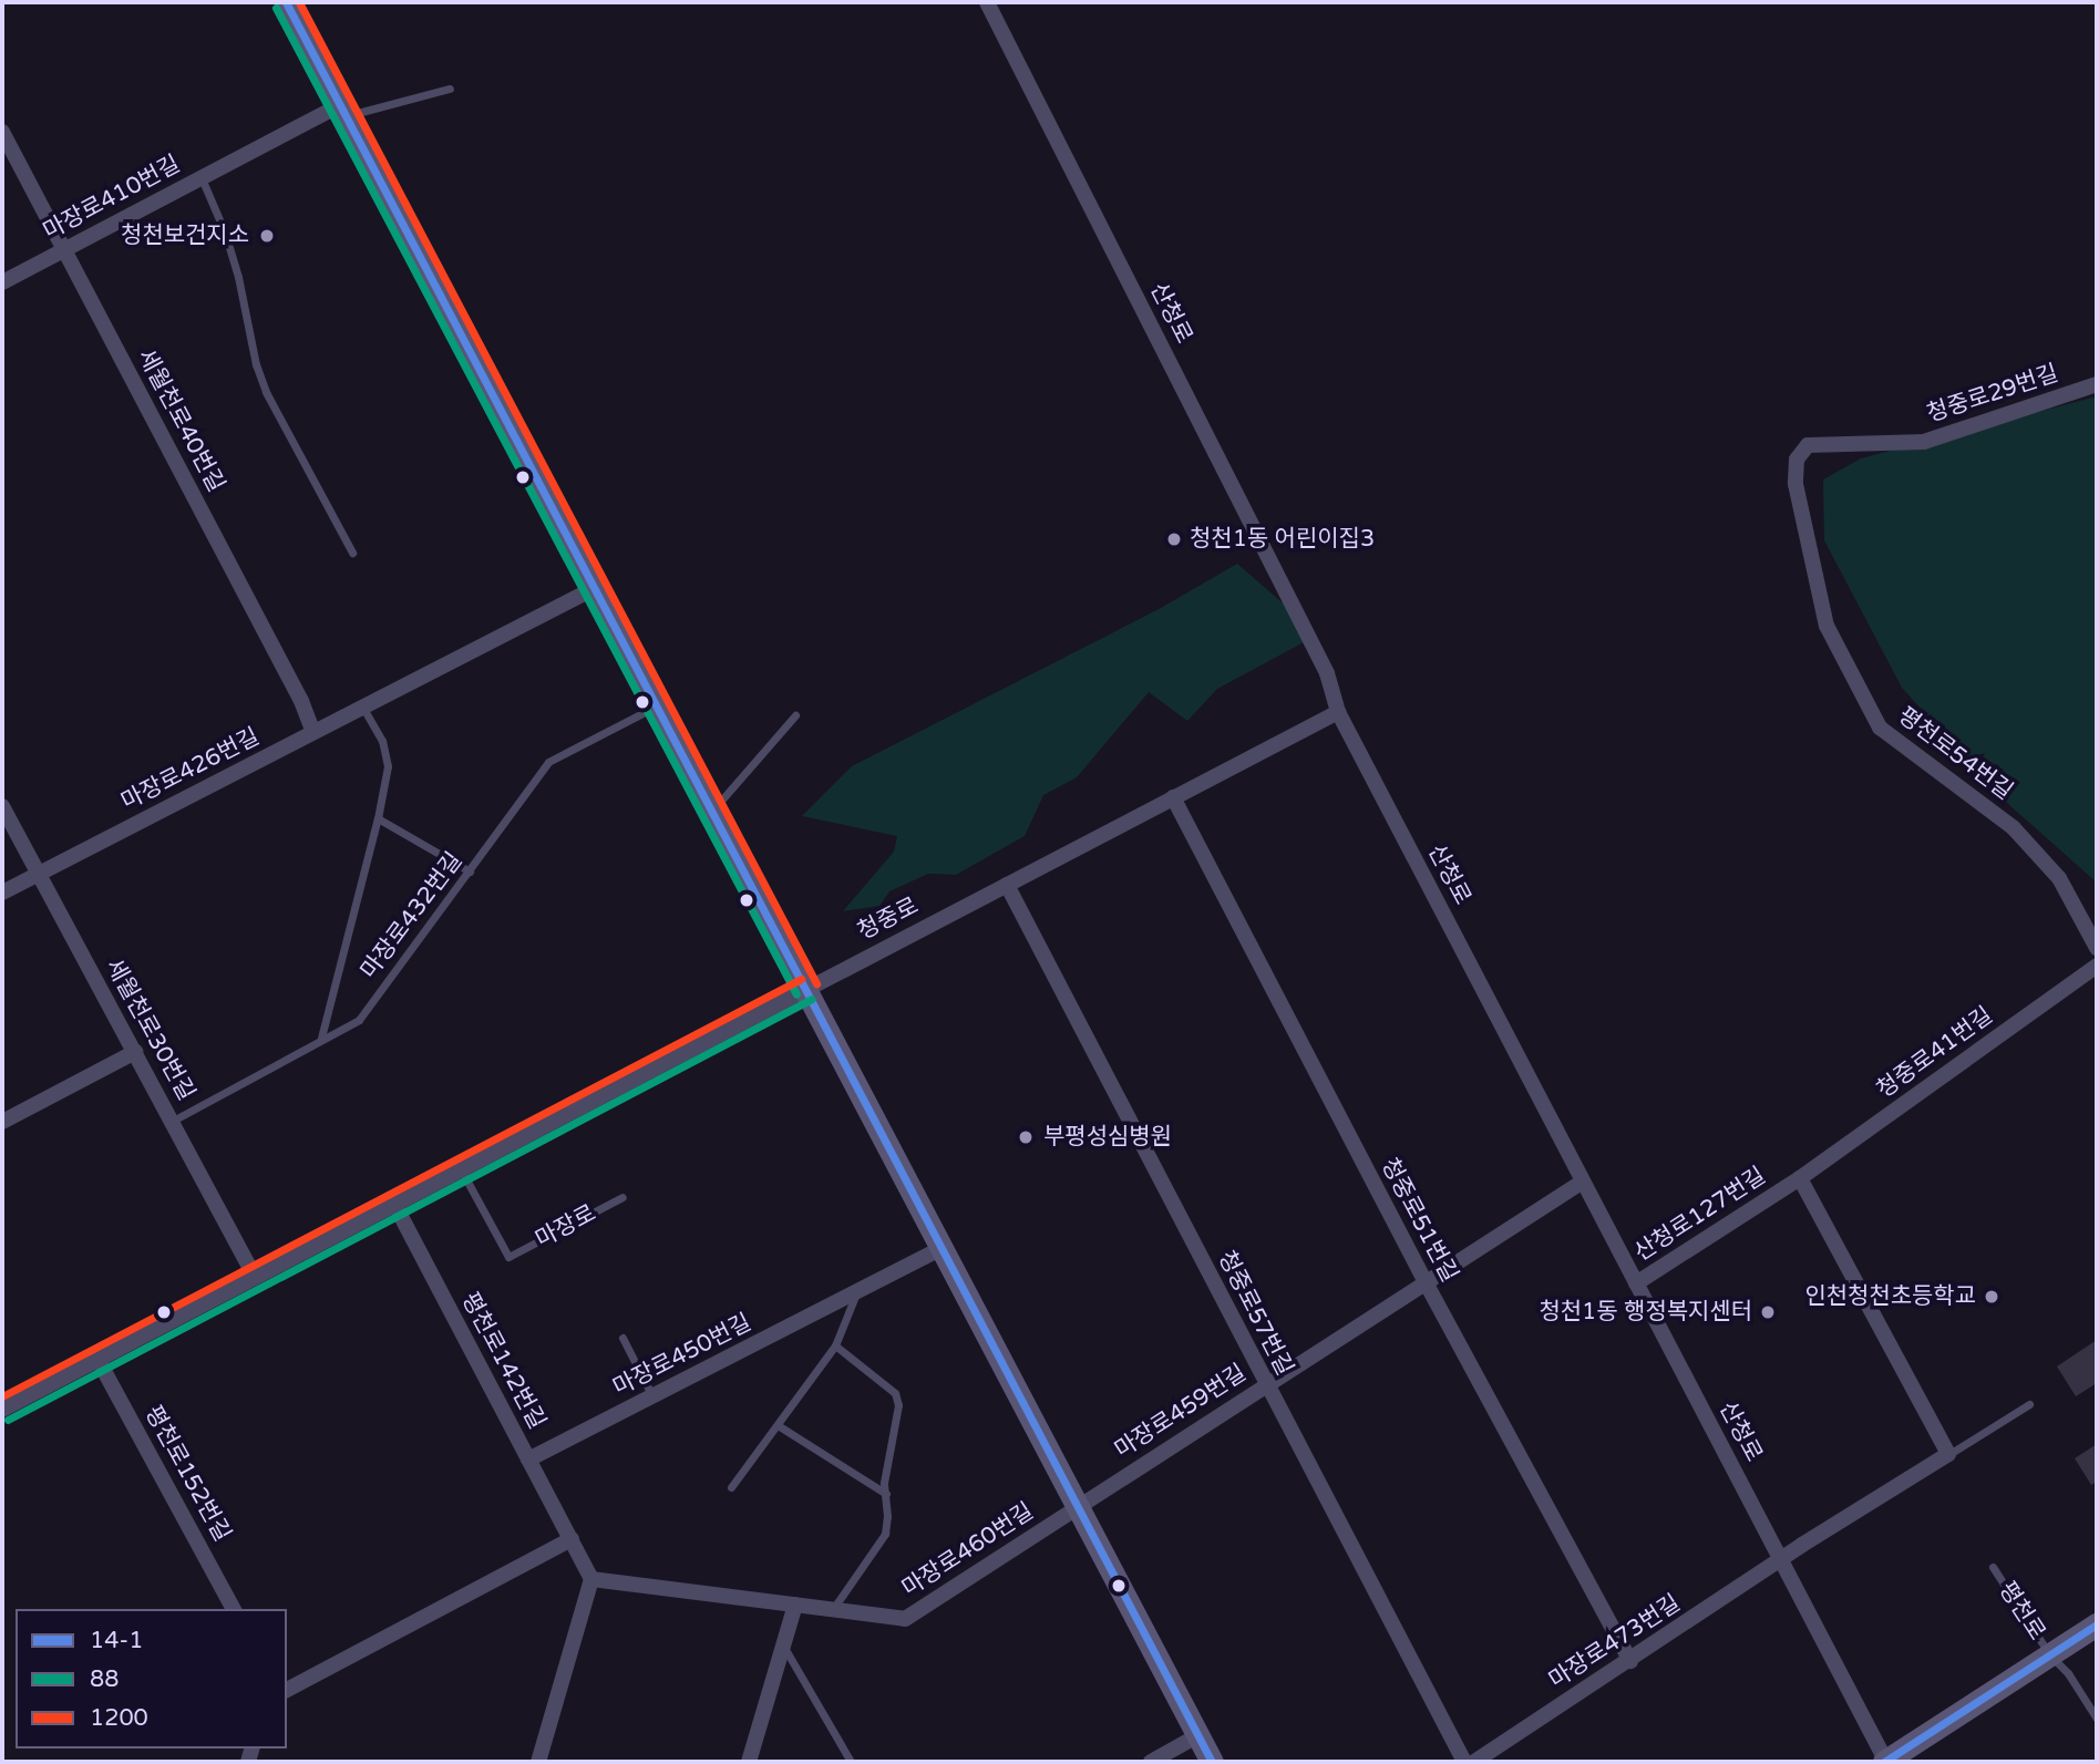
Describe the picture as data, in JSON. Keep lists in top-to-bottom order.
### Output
{
  "streets": {
    "main road": ["평천로"],
    "street": [
      "마장로410번길",
      "산청로",
      "청중로29번길",
      "세월천로40번길",
      "평천로54번길",
      "마장로426번길",
      "청중로",
      "세월천로30번길",
      "청중로41번길",
      "산청로127번길",
      "청중로51번길",
      "청중로57번길",
      "마장로450번길",
      "평천로142번길",
      "마장로459번길",
      "평천로152번길",
      "마장로460번길",
      "마장로473번길"
    ],
    "lane": ["마장로432번길", "마장로"]
  },
  "crossings": [
    ["마장로410번길", "세월천로40번길"],
    ["산청로", "청중로"],
    ["산청로", "산청로127번길"],
    ["산청로", "마장로459번길"],
    ["산청로", "평천로"],
    ["산청로", "마장로473번길"],
    ["청중로29번길", "평천로54번길"],
    ["세월천로40번길", "마장로426번길"],
    ["마장로426번길", "세월천로30번길"],
    ["마장로432번길", "세월천로30번길"],
    ["청중로", "세월천로30번길"],
    ["청중로", "청중로51번길"],
    ["청중로", "마장로"],
    ["청중로", "청중로57번길"],
    ["청중로", "평천로142번길"],
    ["청중로", "평천로152번길"],
    ["청중로41번길", "산청로127번길"],
    ["청중로51번길", "마장로459번길"],
    ["청중로51번길", "마장로473번길"],
    ["청중로57번길", "마장로459번길"],
    ["마장로450번길", "평천로142번길"],
    ["평천로142번길", "마장로460번길"],
    ["마장로459번길", "마장로460번길"]
  ],
  "places": [
    "청천보건지소",
    "청천1동 어린이집3",
    "부평성심병원",
    "인천청천초등학교",
    "청천1동 행정복지센터"
  ],
  "lines": ["transit line 14-1", "transit line 1200", "transit line 88"],
  "legend": ["14-1", "88", "1200"]
}
